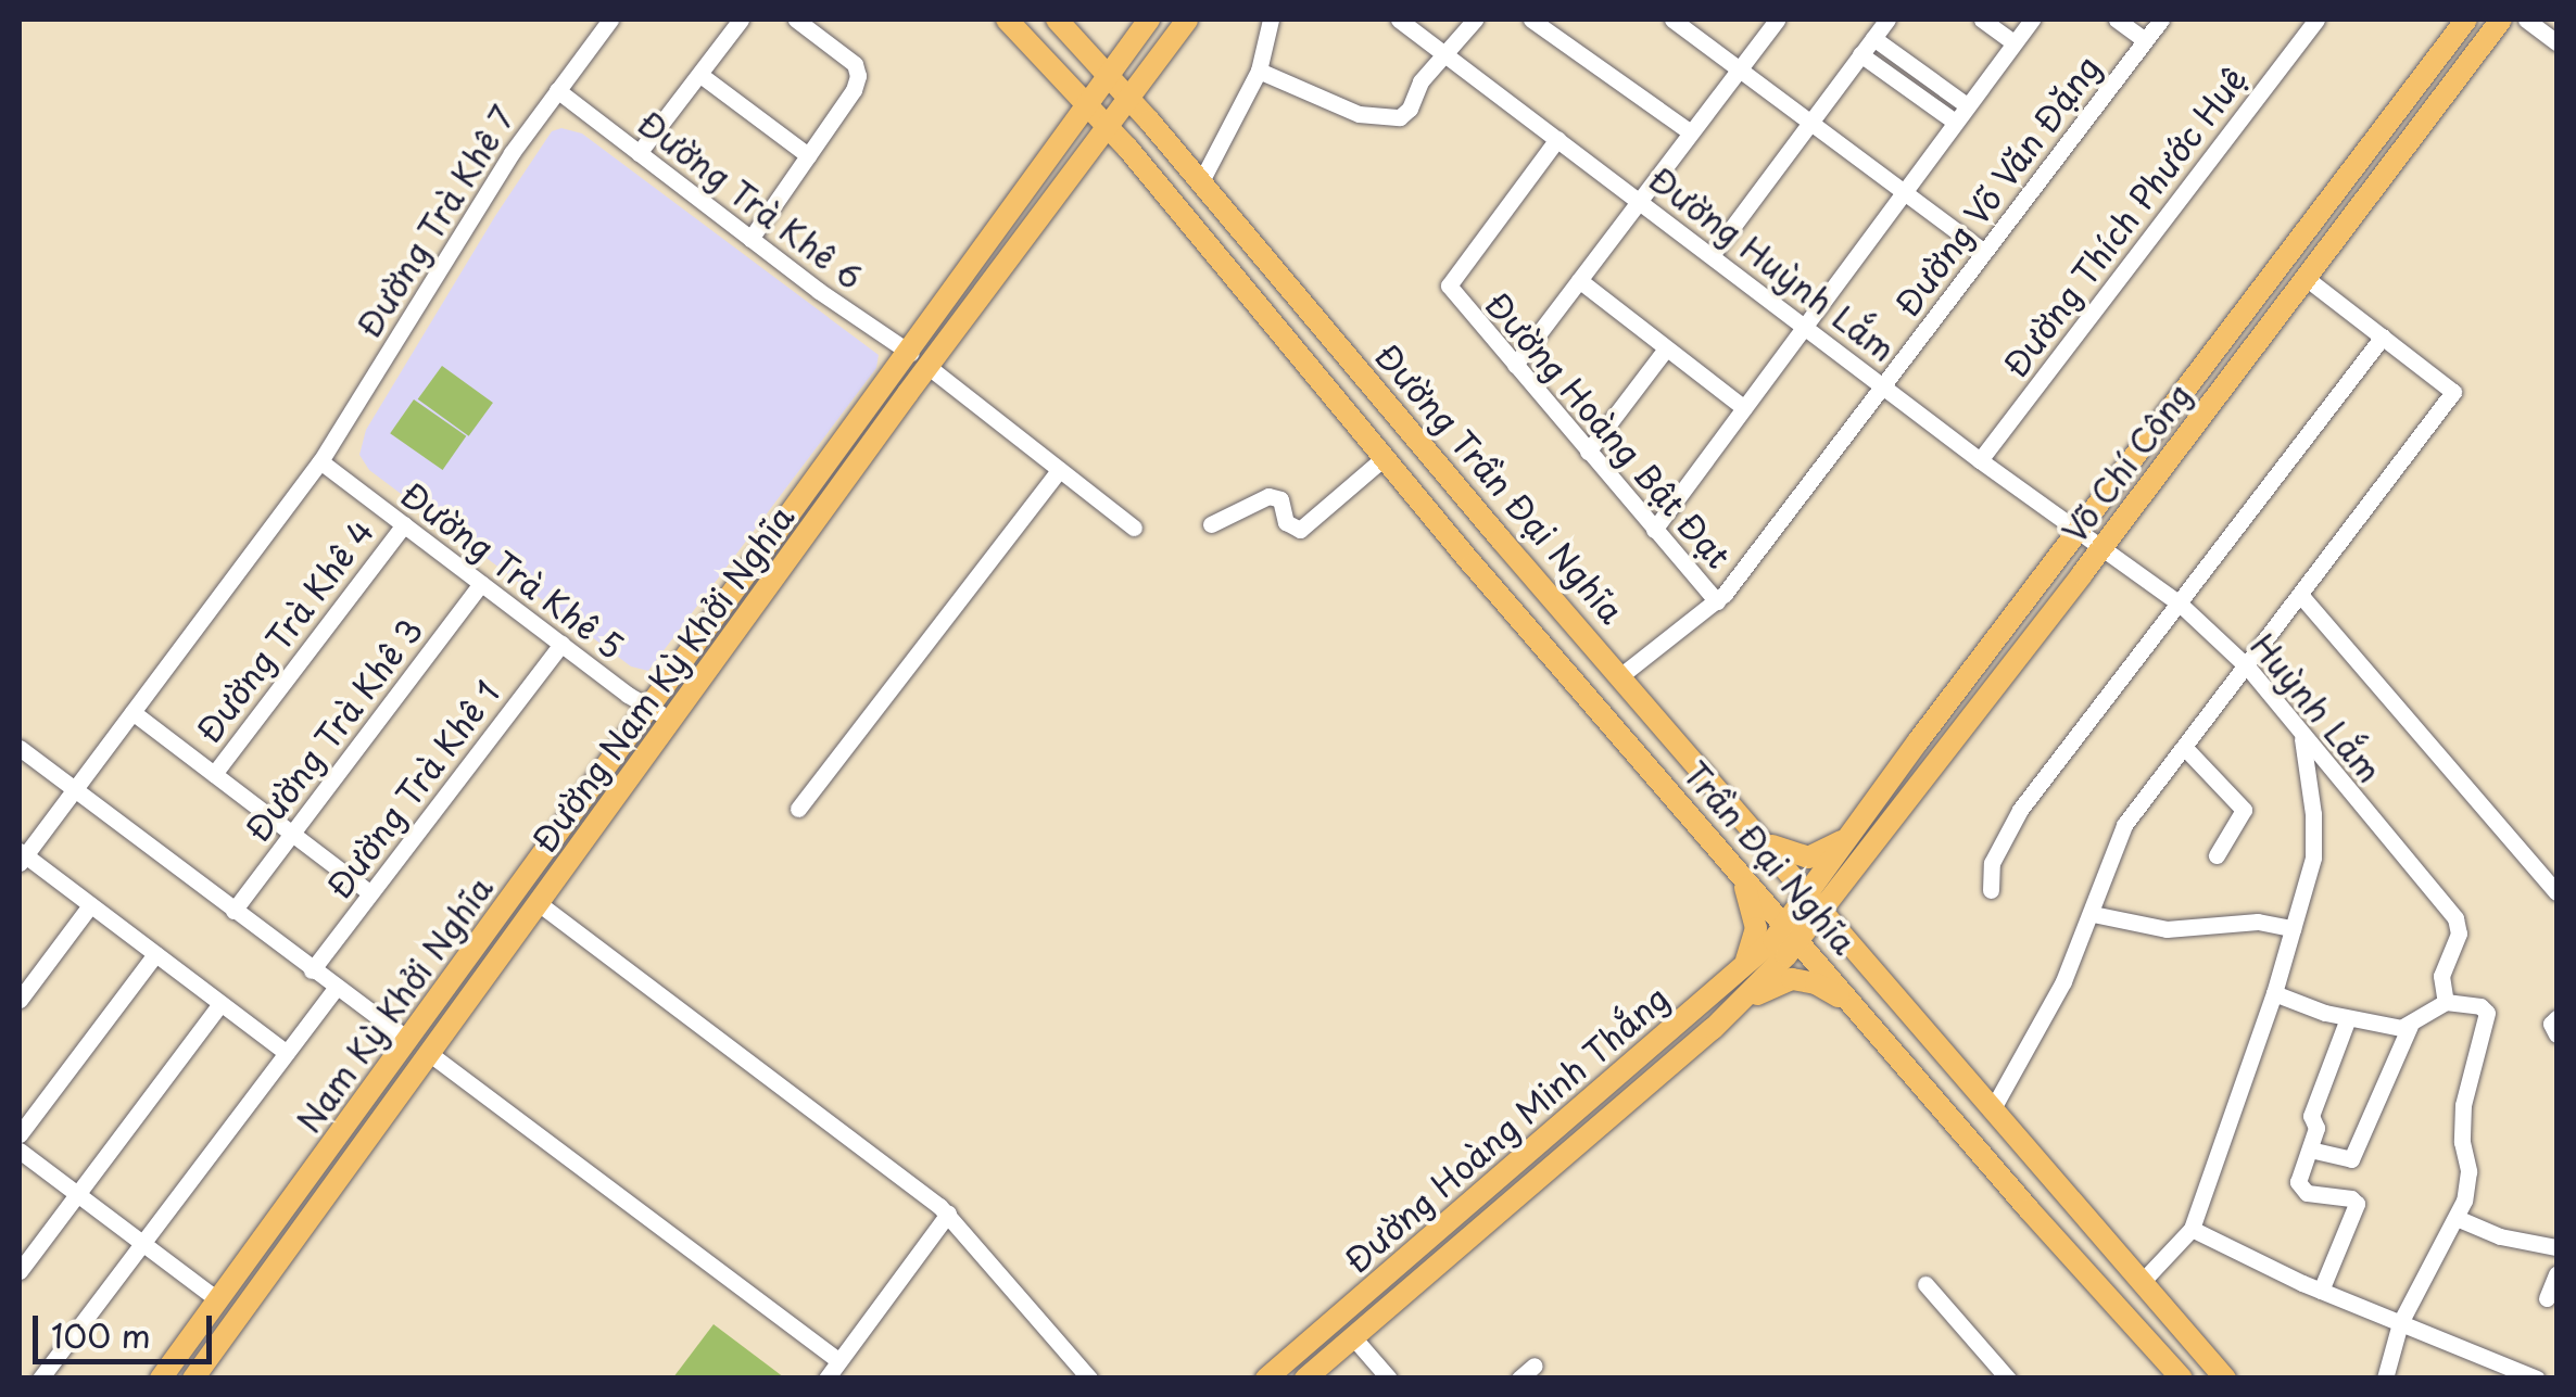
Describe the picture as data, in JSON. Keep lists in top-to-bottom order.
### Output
{
  "streets": {
    "main road": [
      "Võ Chí Công",
      "Đường Trần Đại Nghĩa",
      "Đường Nam Kỳ Khởi Nghĩa",
      "Trần Đại Nghĩa",
      "Nam Kỳ Khởi Nghĩa",
      "Đường Hoàng Minh Thắng"
    ],
    "street": [
      "Đường Võ Văn Đặng",
      "Đường Trà Khê 6",
      "Đường Trà Khê 7",
      "Đường Thích Phước Huệ",
      "Đường Huỳnh Lắm",
      "Đường Hoàng Bật Đạt",
      "Đường Trà Khê 5",
      "Đường Trà Khê 4",
      "Huỳnh Lắm",
      "Đường Trà Khê 3",
      "Đường Trà Khê 1"
    ]
  },
  "crossings": [
    ["Đường Võ Văn Đặng", "Đường Huỳnh Lắm"],
    ["Đường Võ Văn Đặng", "Đường Hoàng Bật Đạt"],
    ["Đường Võ Văn Đặng", "Đường Trần Đại Nghĩa"],
    ["Đường Trà Khê 6", "Đường Trà Khê 7"],
    ["Đường Trà Khê 6", "Đường Nam Kỳ Khởi Nghĩa"],
    ["Đường Trà Khê 6", "Nam Kỳ Khởi Nghĩa"],
    ["Đường Trà Khê 7", "Đường Trà Khê 5"],
    ["Đường Thích Phước Huệ", "Đường Huỳnh Lắm"],
    ["Đường Huỳnh Lắm", "Đường Hoàng Bật Đạt"],
    ["Đường Huỳnh Lắm", "Võ Chí Công"],
    ["Đường Huỳnh Lắm", "Huỳnh Lắm"],
    ["Võ Chí Công", "Đường Trần Đại Nghĩa"],
    ["Võ Chí Công", "Huỳnh Lắm"],
    ["Võ Chí Công", "Trần Đại Nghĩa"],
    ["Võ Chí Công", "Đường Hoàng Minh Thắng"],
    ["Đường Trần Đại Nghĩa", "Đường Nam Kỳ Khởi Nghĩa"],
    ["Đường Trần Đại Nghĩa", "Trần Đại Nghĩa"],
    ["Đường Trà Khê 5", "Đường Trà Khê 4"],
    ["Đường Trà Khê 5", "Đường Nam Kỳ Khởi Nghĩa"],
    ["Đường Trà Khê 5", "Đường Trà Khê 3"],
    ["Đường Trà Khê 5", "Đường Trà Khê 1"],
    ["Đường Trà Khê 5", "Nam Kỳ Khởi Nghĩa"],
    ["Đường Nam Kỳ Khởi Nghĩa", "Trần Đại Nghĩa"],
    ["Đường Nam Kỳ Khởi Nghĩa", "Nam Kỳ Khởi Nghĩa"],
    ["Trần Đại Nghĩa", "Đường Hoàng Minh Thắng"]
  ],
  "scale_bar": "100 m"
}
